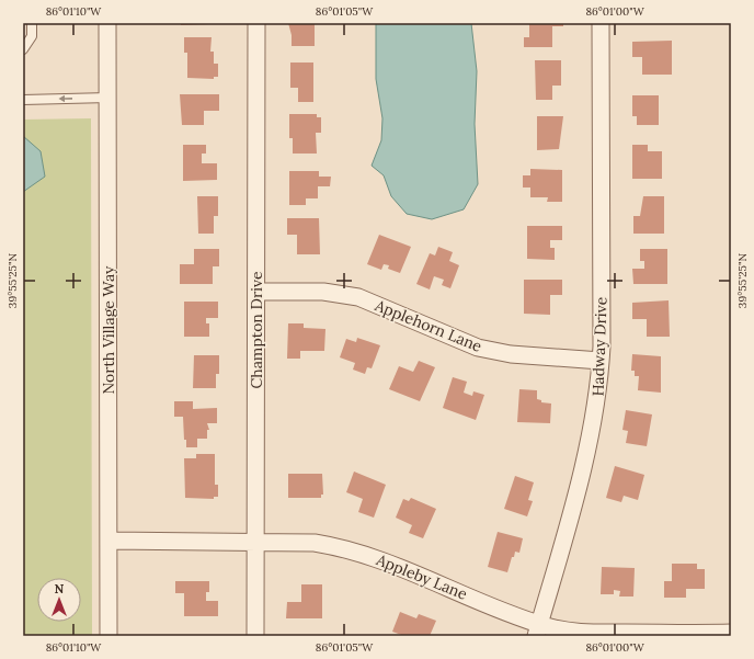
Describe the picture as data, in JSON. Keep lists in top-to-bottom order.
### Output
{
  "streets": {
    "street": [
      "Applehorn Lane",
      "North Village Way",
      "Champton Drive",
      "Hadway Drive",
      "Appleby Lane"
    ]
  },
  "crossings": [
    ["Applehorn Lane", "Champton Drive"],
    ["Applehorn Lane", "Hadway Drive"],
    ["North Village Way", "Appleby Lane"],
    ["Champton Drive", "Appleby Lane"],
    ["Hadway Drive", "Appleby Lane"]
  ],
  "north": "top",
  "coordinates": [
    "86°01'10\"W",
    "86°01'05\"W",
    "86°01'00\"W",
    "39°55'25\"N"
  ]
}
